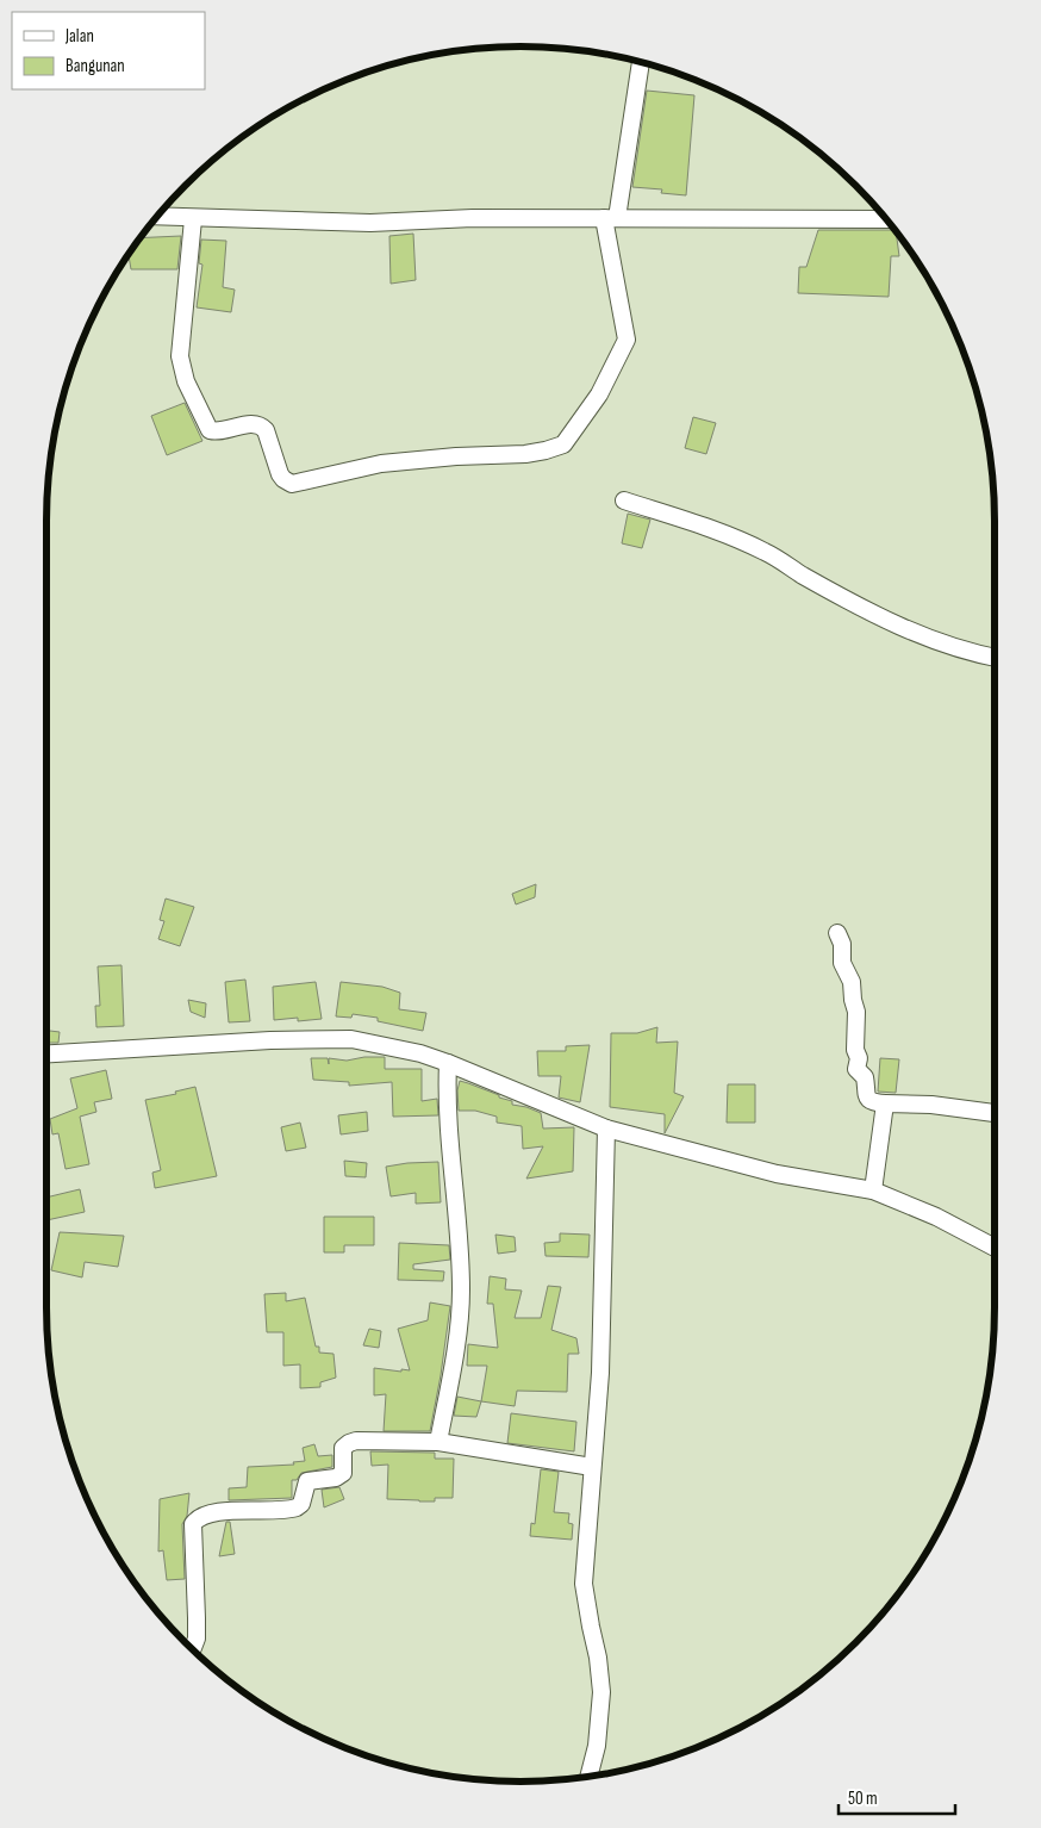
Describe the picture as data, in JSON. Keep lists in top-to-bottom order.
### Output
{
  "legend": ["Jalan", "Bangunan"],
  "scale_bar": "50 m"
}
